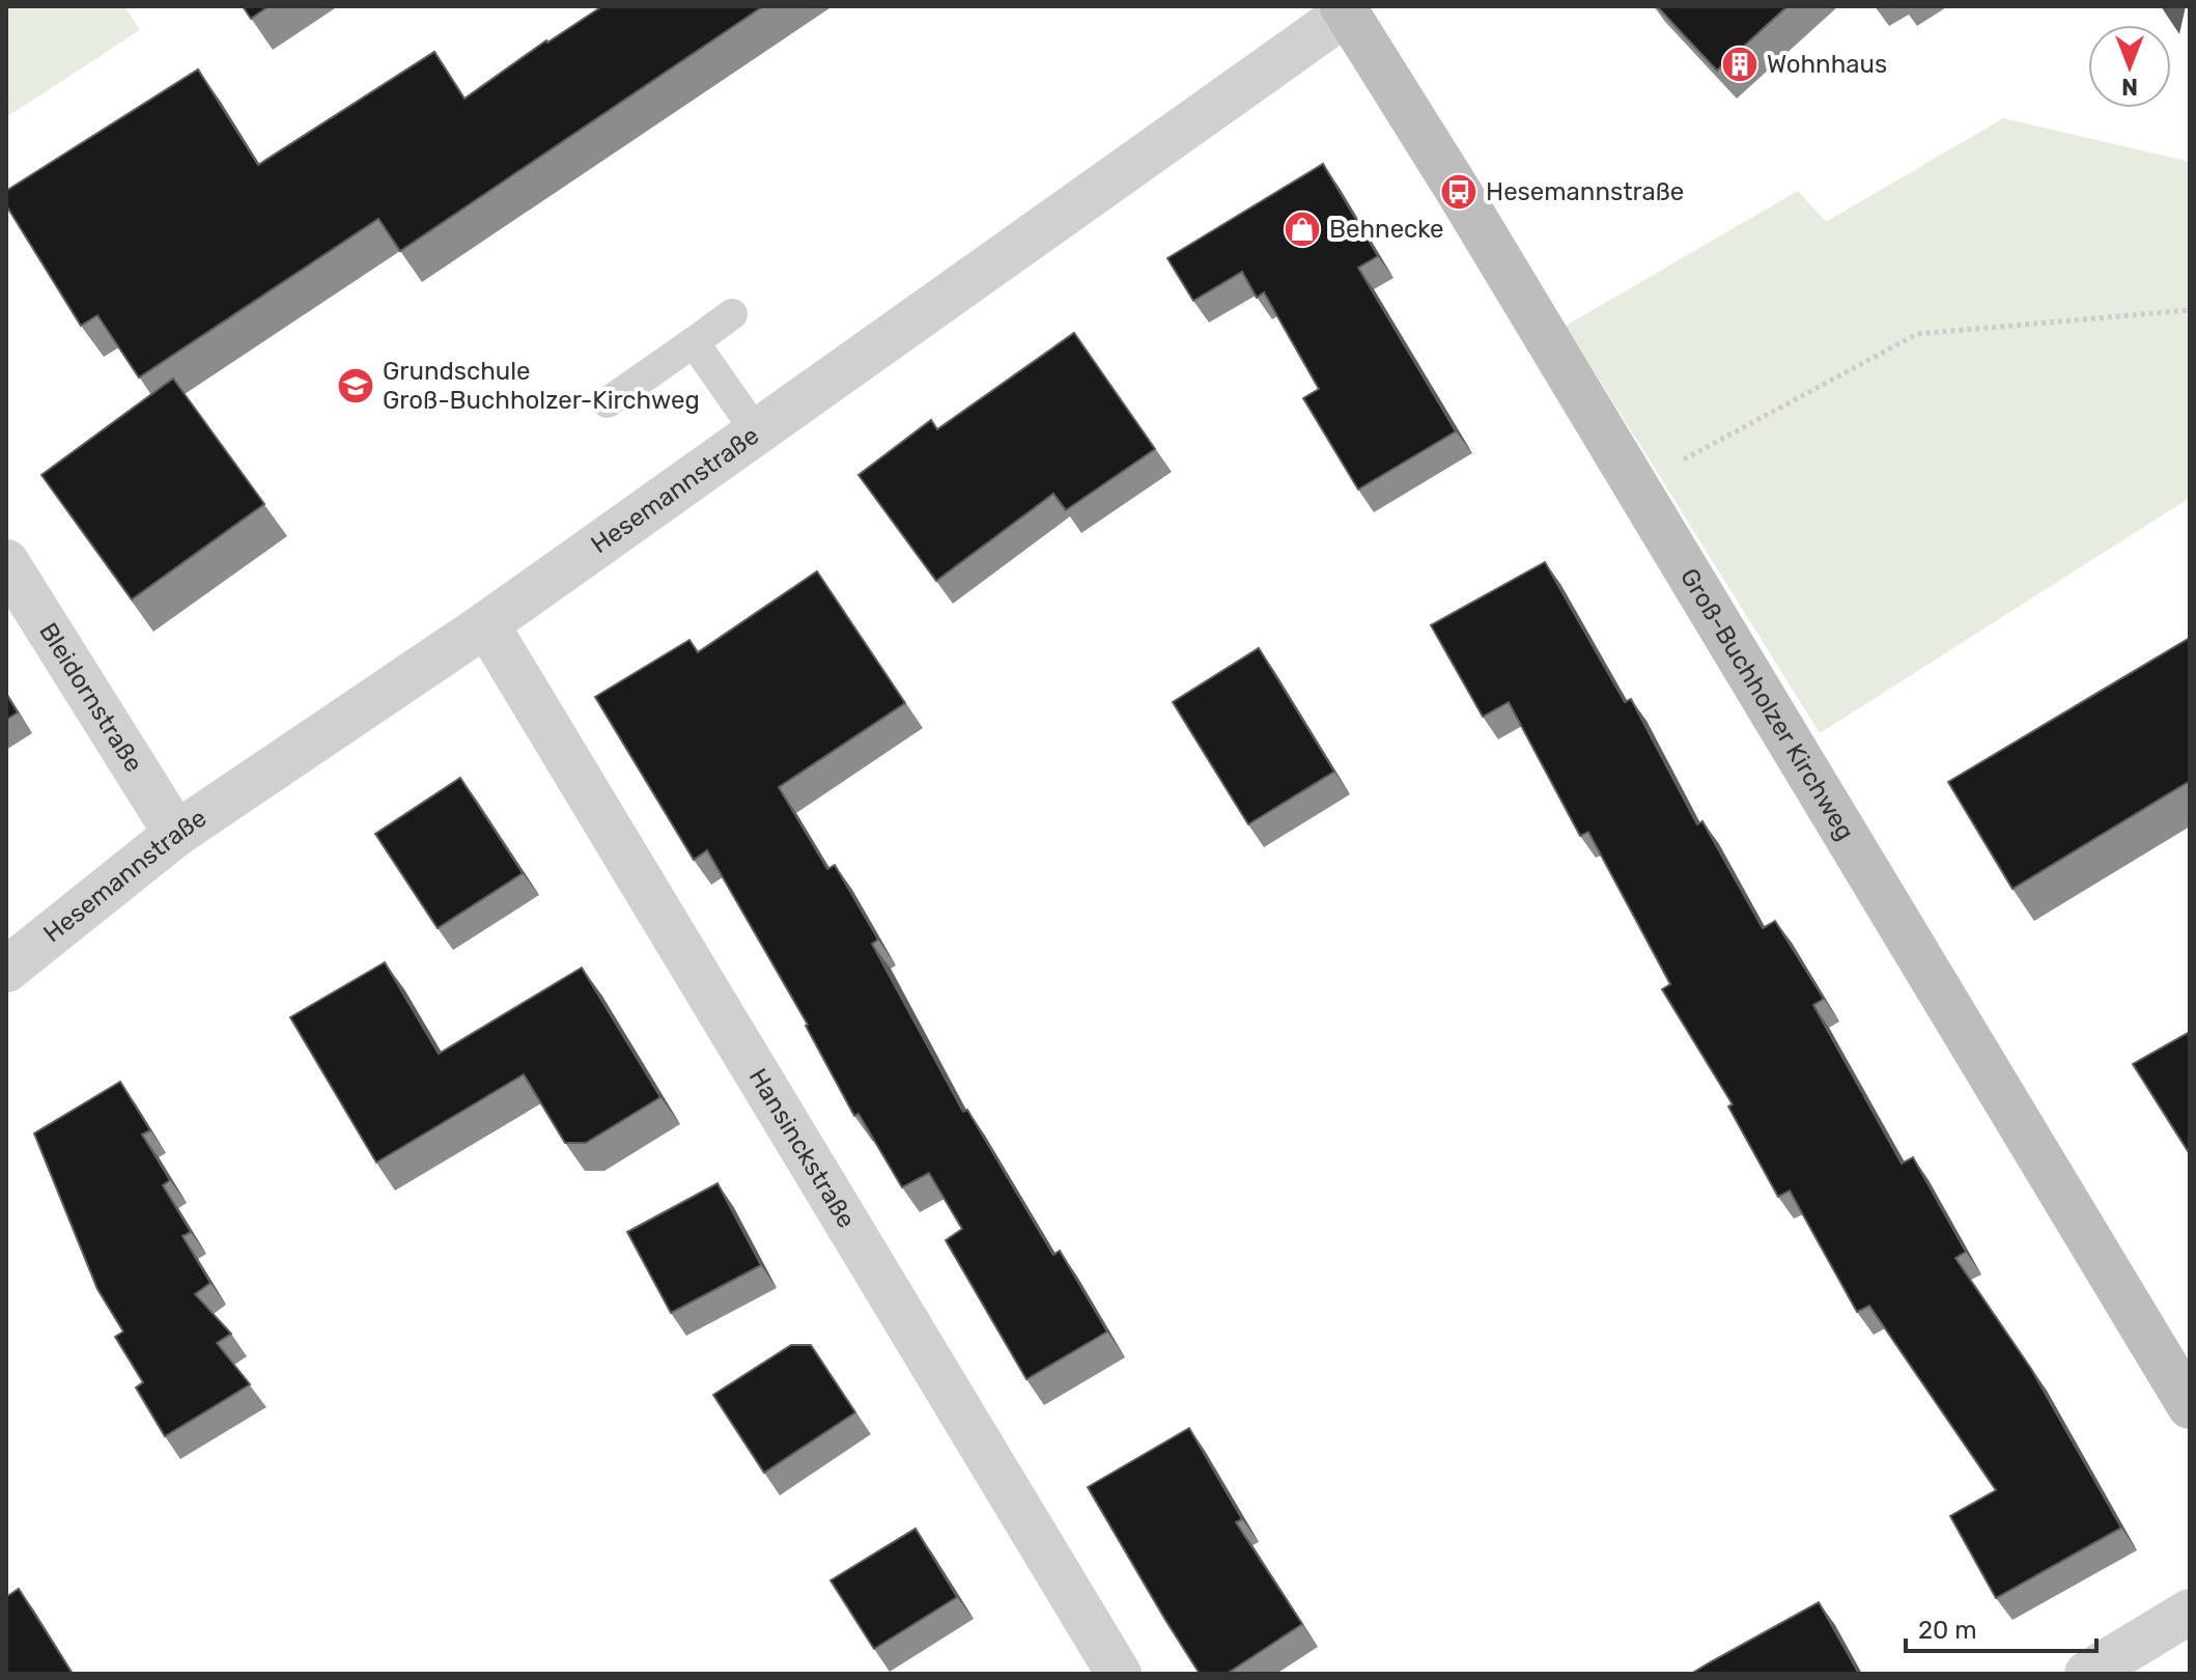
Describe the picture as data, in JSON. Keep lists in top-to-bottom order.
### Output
{
  "streets": {
    "street": [
      "Hesemannstraße",
      "Bleidornstraße",
      "Groß-Buchholzer Kirchweg",
      "Hansinckstraße"
    ]
  },
  "crossings": [
    ["Hesemannstraße", "Bleidornstraße"],
    ["Hesemannstraße", "Groß-Buchholzer Kirchweg"],
    ["Hesemannstraße", "Hansinckstraße"]
  ],
  "places": {
    "building": ["Wohnhaus"],
    "bus stop": ["Hesemannstraße"],
    "shop": ["Behnecke"],
    "school or university": ["Grundschule Groß-Buchholzer-Kirchweg"]
  },
  "scale_bar": "20 m",
  "north": "bottom"
}
